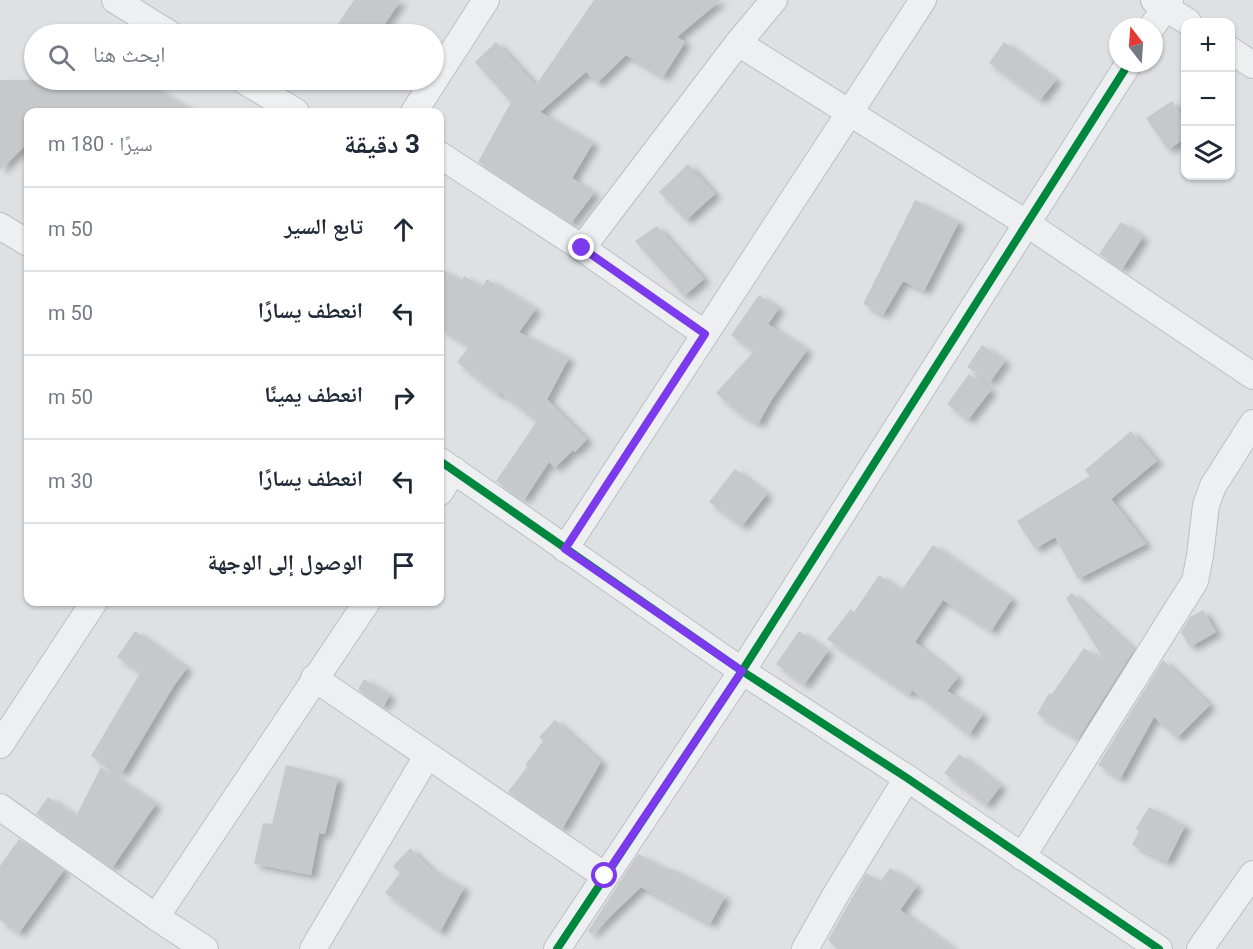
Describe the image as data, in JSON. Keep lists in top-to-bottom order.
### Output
{
  "north": "top",
  "page": {
    "map_buttons": ["+", "−"],
    "search": "ابحث هنا",
    "heading": ["3 دقيقة", "سيرًا · 180 m"],
    "list": [
      ["تابع السير", "50 m"],
      ["انعطف يسارًا", "50 m"],
      ["انعطف يمينًا", "50 m"],
      ["انعطف يسارًا", "30 m"],
      "الوصول إلى الوجهة"
    ]
  }
}
